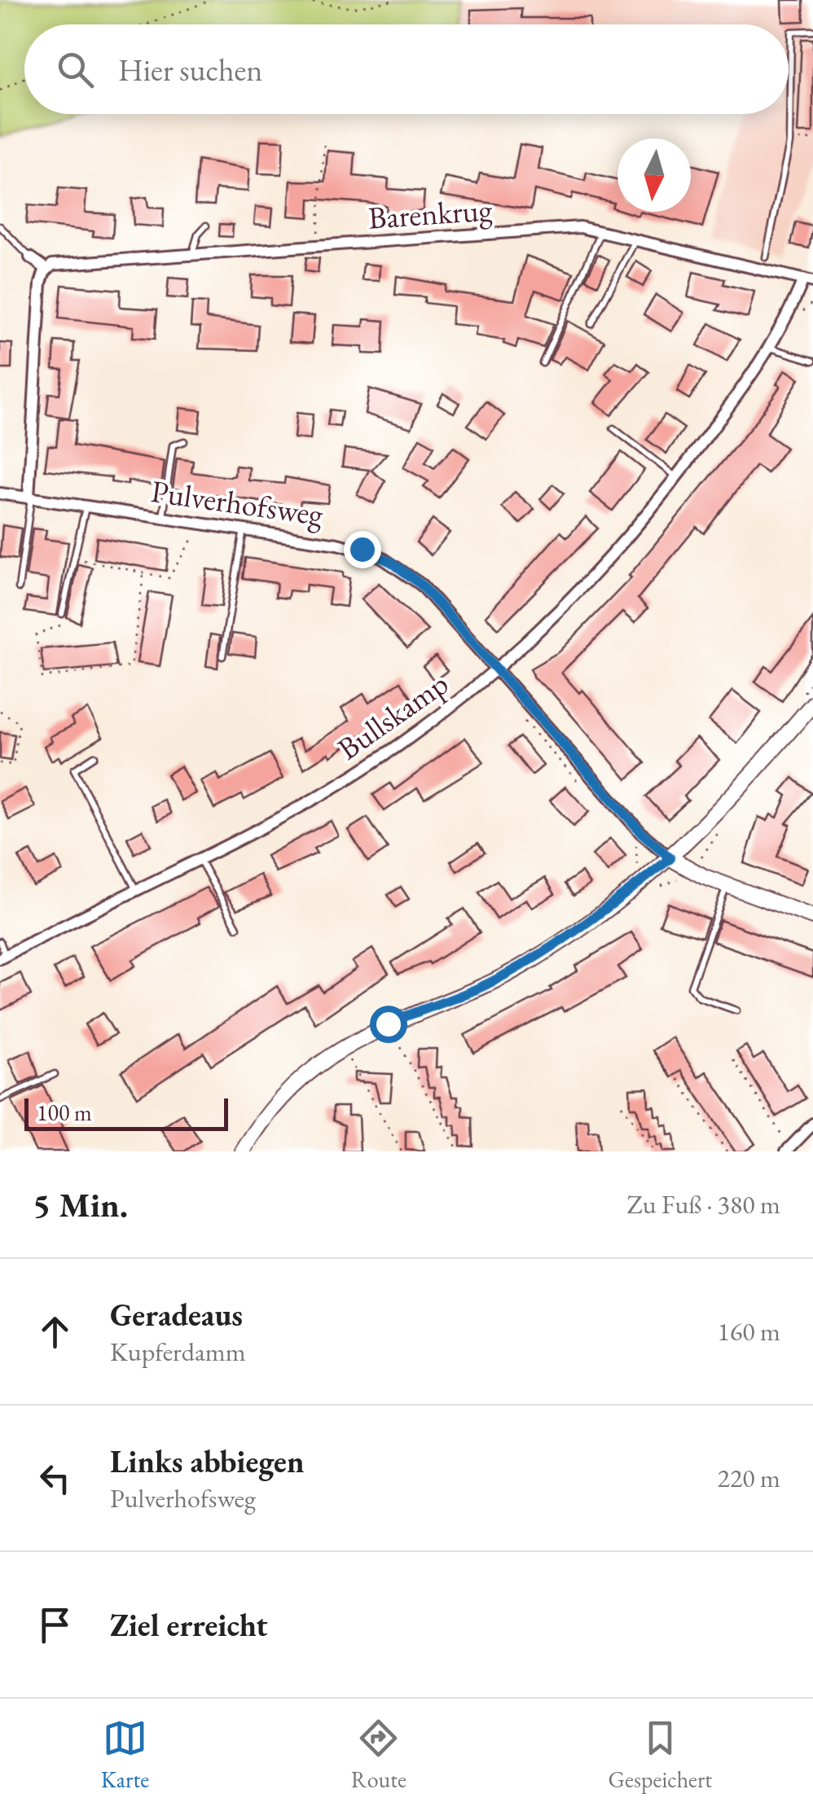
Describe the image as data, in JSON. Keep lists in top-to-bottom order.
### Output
{
  "streets": {
    "street": ["Barenkrug", "Pulverhofsweg", "Bullskamp"]
  },
  "crossings": [
    ["Barenkrug", "Bullskamp"],
    ["Pulverhofsweg", "Bullskamp"]
  ],
  "scale_bar": "100 m",
  "north": "bottom",
  "page": {
    "search": "Hier suchen",
    "scale": "100 m",
    "heading": ["5 Min.", "Zu Fuß · 380 m"],
    "list": [
      ["Geradeaus", "Kupferdamm", "160 m"],
      ["Links abbiegen", "Pulverhofsweg", "220 m"],
      "Ziel erreicht"
    ],
    "nav": ["Karte", "Route", "Gespeichert"]
  }
}
